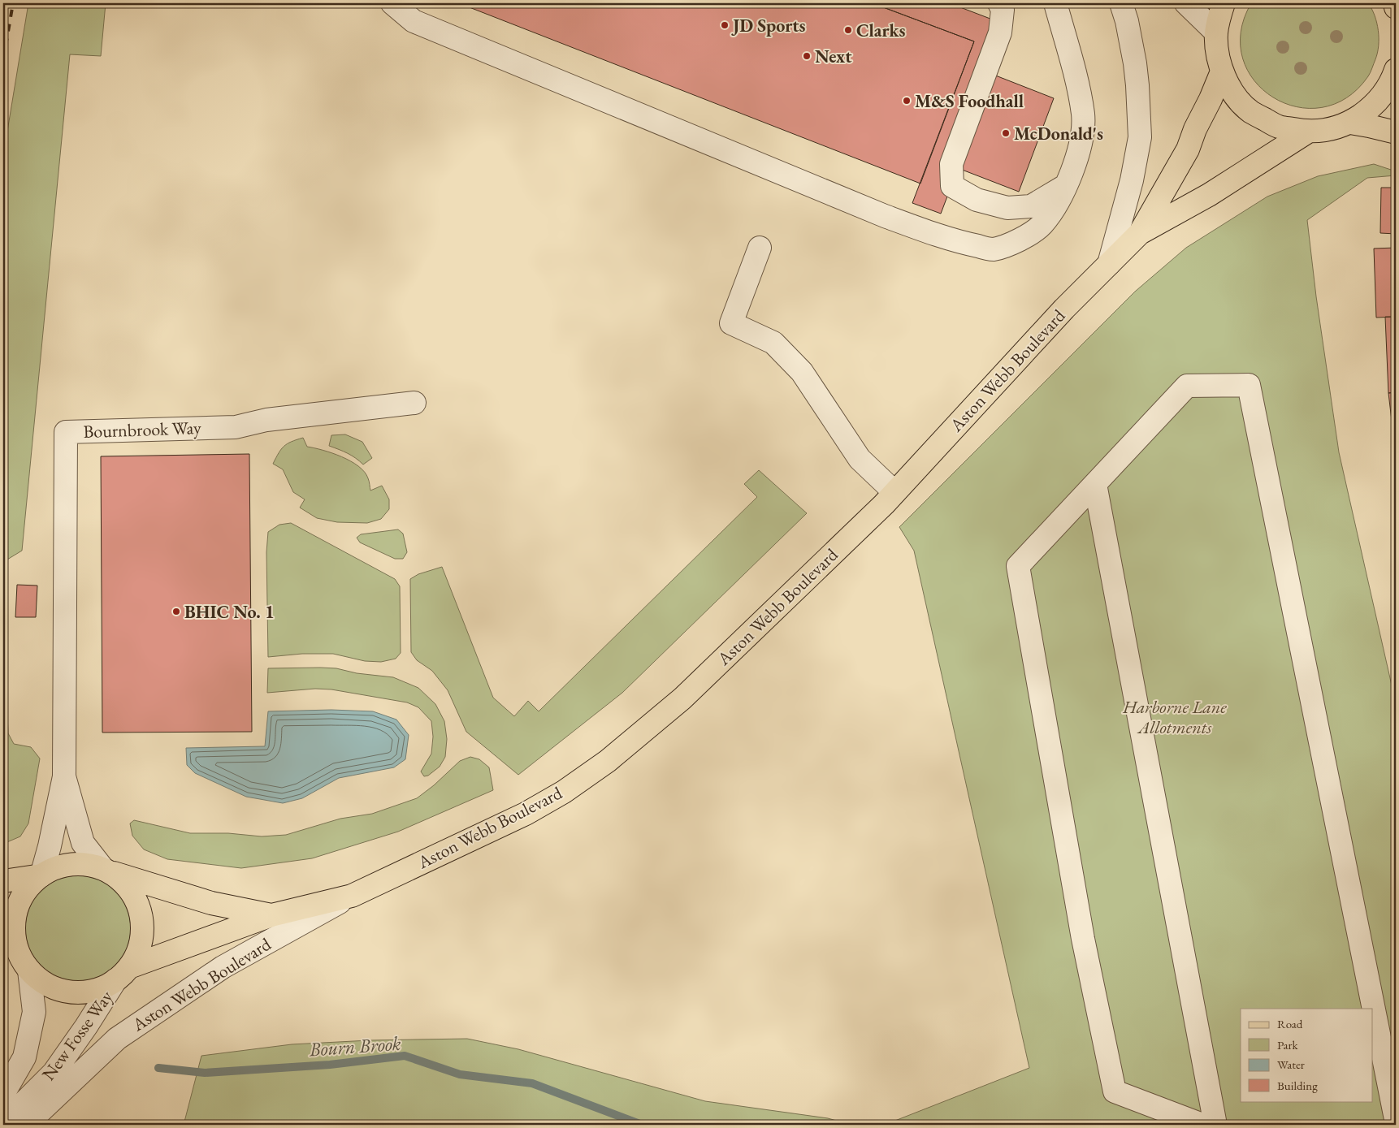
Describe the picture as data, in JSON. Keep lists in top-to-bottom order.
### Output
{
  "streets": {
    "main road": ["Aston Webb Boulevard"],
    "street": ["Bournbrook Way", "New Fosse Way"]
  },
  "crossings": [
    ["Aston Webb Boulevard", "New Fosse Way"]
  ],
  "water": ["Bourn Brook"],
  "parks": ["Harborne Lane Allotments"],
  "places": [
    "JD Sports",
    "Clarks",
    "Next",
    "M&S Foodhall",
    "McDonald's",
    "BHIC No. 1"
  ],
  "legend": [
    "Road",
    "Park",
    "Water",
    "Building"
  ]
}
